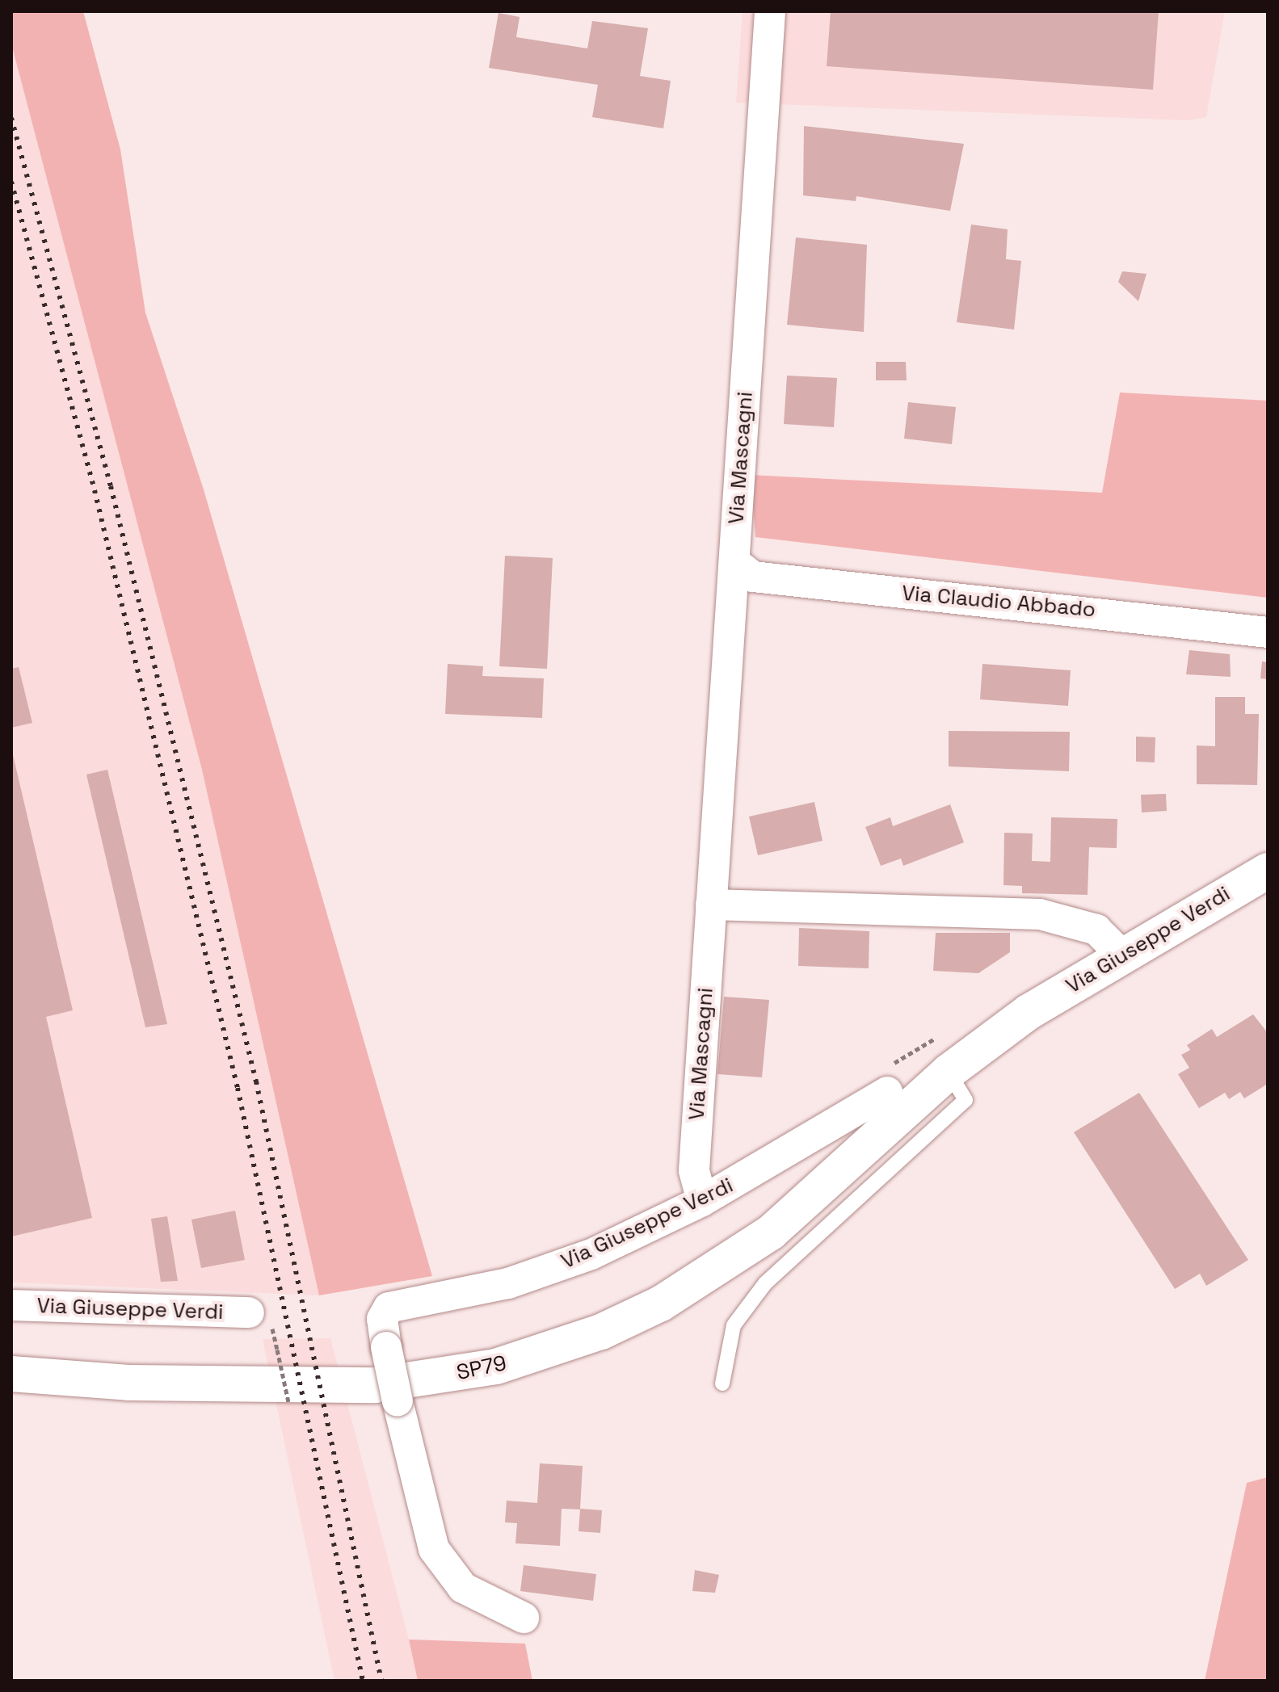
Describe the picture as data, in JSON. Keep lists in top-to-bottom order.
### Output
{
  "streets": {
    "main road": ["Via Giuseppe Verdi", "SP79"],
    "street": ["Via Mascagni", "Via Claudio Abbado"]
  },
  "crossings": [
    ["Via Mascagni", "Via Claudio Abbado"],
    ["Via Mascagni", "Via Giuseppe Verdi"],
    ["Via Giuseppe Verdi", "SP79"]
  ]
}
